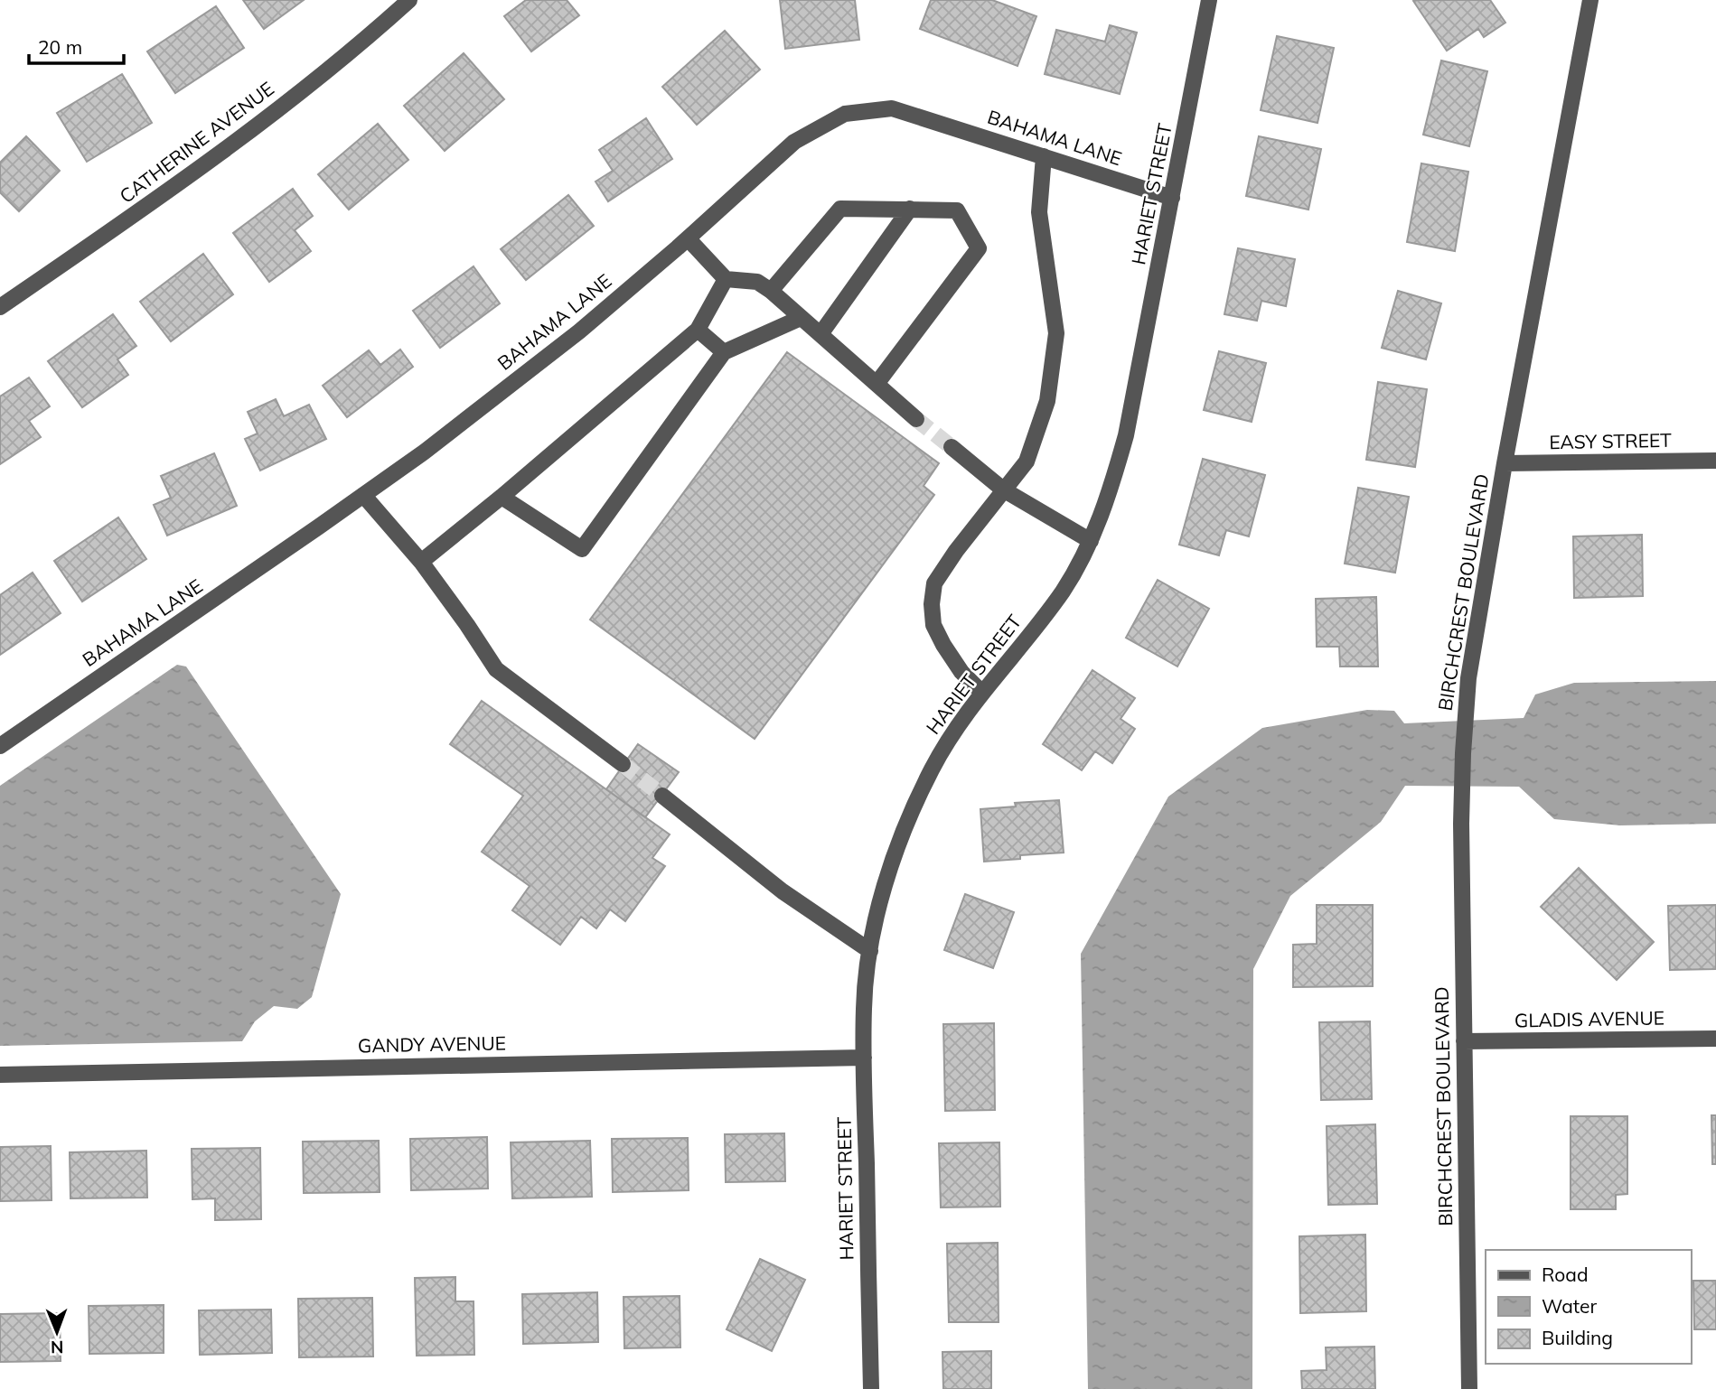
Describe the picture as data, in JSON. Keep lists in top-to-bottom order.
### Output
{
  "streets": {
    "street": [
      "BAHAMA LANE",
      "CATHERINE AVENUE",
      "HARIET STREET",
      "EASY STREET",
      "BIRCHCREST BOULEVARD",
      "GLADIS AVENUE",
      "GANDY AVENUE"
    ]
  },
  "crossings": [
    ["BAHAMA LANE", "HARIET STREET"],
    ["HARIET STREET", "GANDY AVENUE"],
    ["EASY STREET", "BIRCHCREST BOULEVARD"],
    ["BIRCHCREST BOULEVARD", "GLADIS AVENUE"]
  ],
  "legend": ["Road", "Water", "Building"],
  "scale_bar": "20 m",
  "north": "bottom"
}
